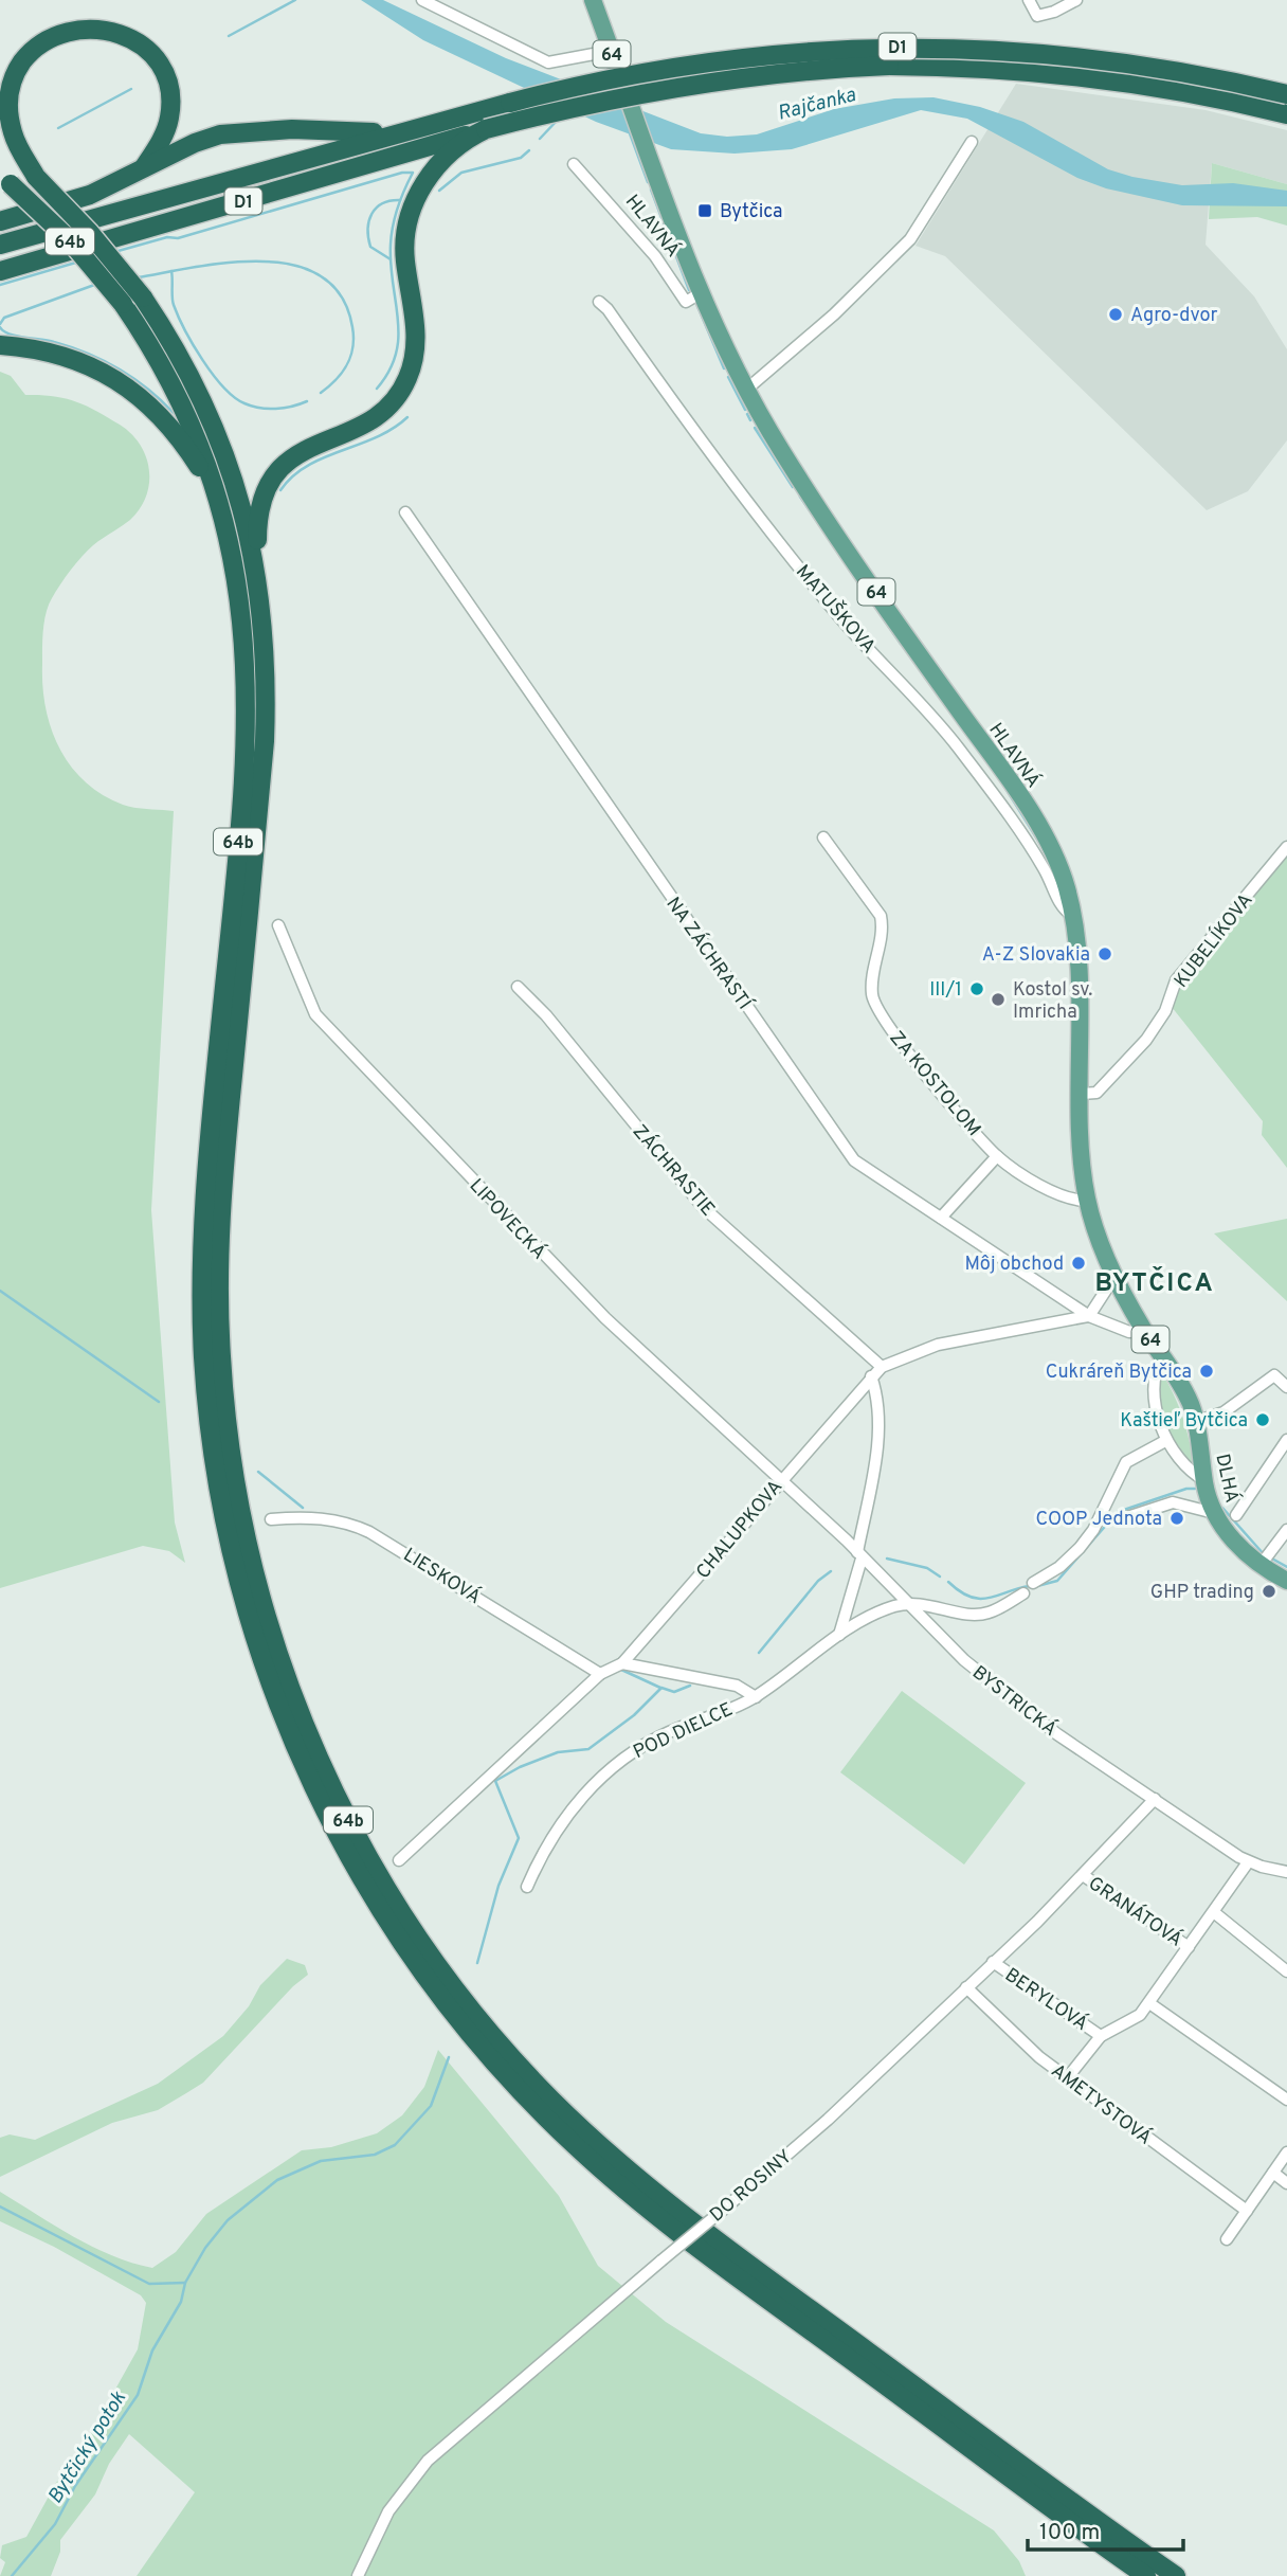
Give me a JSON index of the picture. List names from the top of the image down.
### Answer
{
  "streets": {
    "highway": ["D1", "64b"],
    "main road": ["64", "HLAVNÁ", "DLHÁ"],
    "street": [
      "MATUŠKOVA",
      "KUBELÍKOVA",
      "NA ZÁCHRASTÍ",
      "ZA KOSTOLOM",
      "ZÁCHRASTIE",
      "LIPOVECKÁ",
      "CHALUPKOVA",
      "LIESKOVÁ",
      "BYSTRICKÁ",
      "POD DIELCE",
      "GRANÁTOVÁ",
      "BERYLOVÁ",
      "AMETYSTOVÁ",
      "DO ROSINY"
    ]
  },
  "crossings": [
    ["64", "HLAVNÁ"],
    ["HLAVNÁ", "MATUŠKOVA"],
    ["HLAVNÁ", "KUBELÍKOVA"],
    ["HLAVNÁ", "ZA KOSTOLOM"],
    ["HLAVNÁ", "DLHÁ"],
    ["NA ZÁCHRASTÍ", "DLHÁ"],
    ["NA ZÁCHRASTÍ", "CHALUPKOVA"],
    ["ZA KOSTOLOM", "DLHÁ"],
    ["ZÁCHRASTIE", "CHALUPKOVA"],
    ["LIPOVECKÁ", "CHALUPKOVA"],
    ["LIPOVECKÁ", "BYSTRICKÁ"],
    ["CHALUPKOVA", "LIESKOVÁ"],
    ["CHALUPKOVA", "BYSTRICKÁ"],
    ["BYSTRICKÁ", "POD DIELCE"],
    ["BYSTRICKÁ", "DO ROSINY"],
    ["GRANÁTOVÁ", "DO ROSINY"],
    ["BERYLOVÁ", "DO ROSINY"],
    ["AMETYSTOVÁ", "DO ROSINY"]
  ],
  "districts": ["BYTČICA"],
  "water": ["Rajčanka", "Bytčický potok"],
  "places": {
    "transit": ["Bytčica"],
    "other": [
      "Agro-dvor",
      "A-Z Slovakia",
      "III/1",
      "Kostol sv. Imricha",
      "Môj obchod",
      "Cukráreň Bytčica",
      "Kaštieľ Bytčica",
      "COOP Jednota",
      "GHP trading"
    ]
  },
  "scale_bar": "100 m"
}
